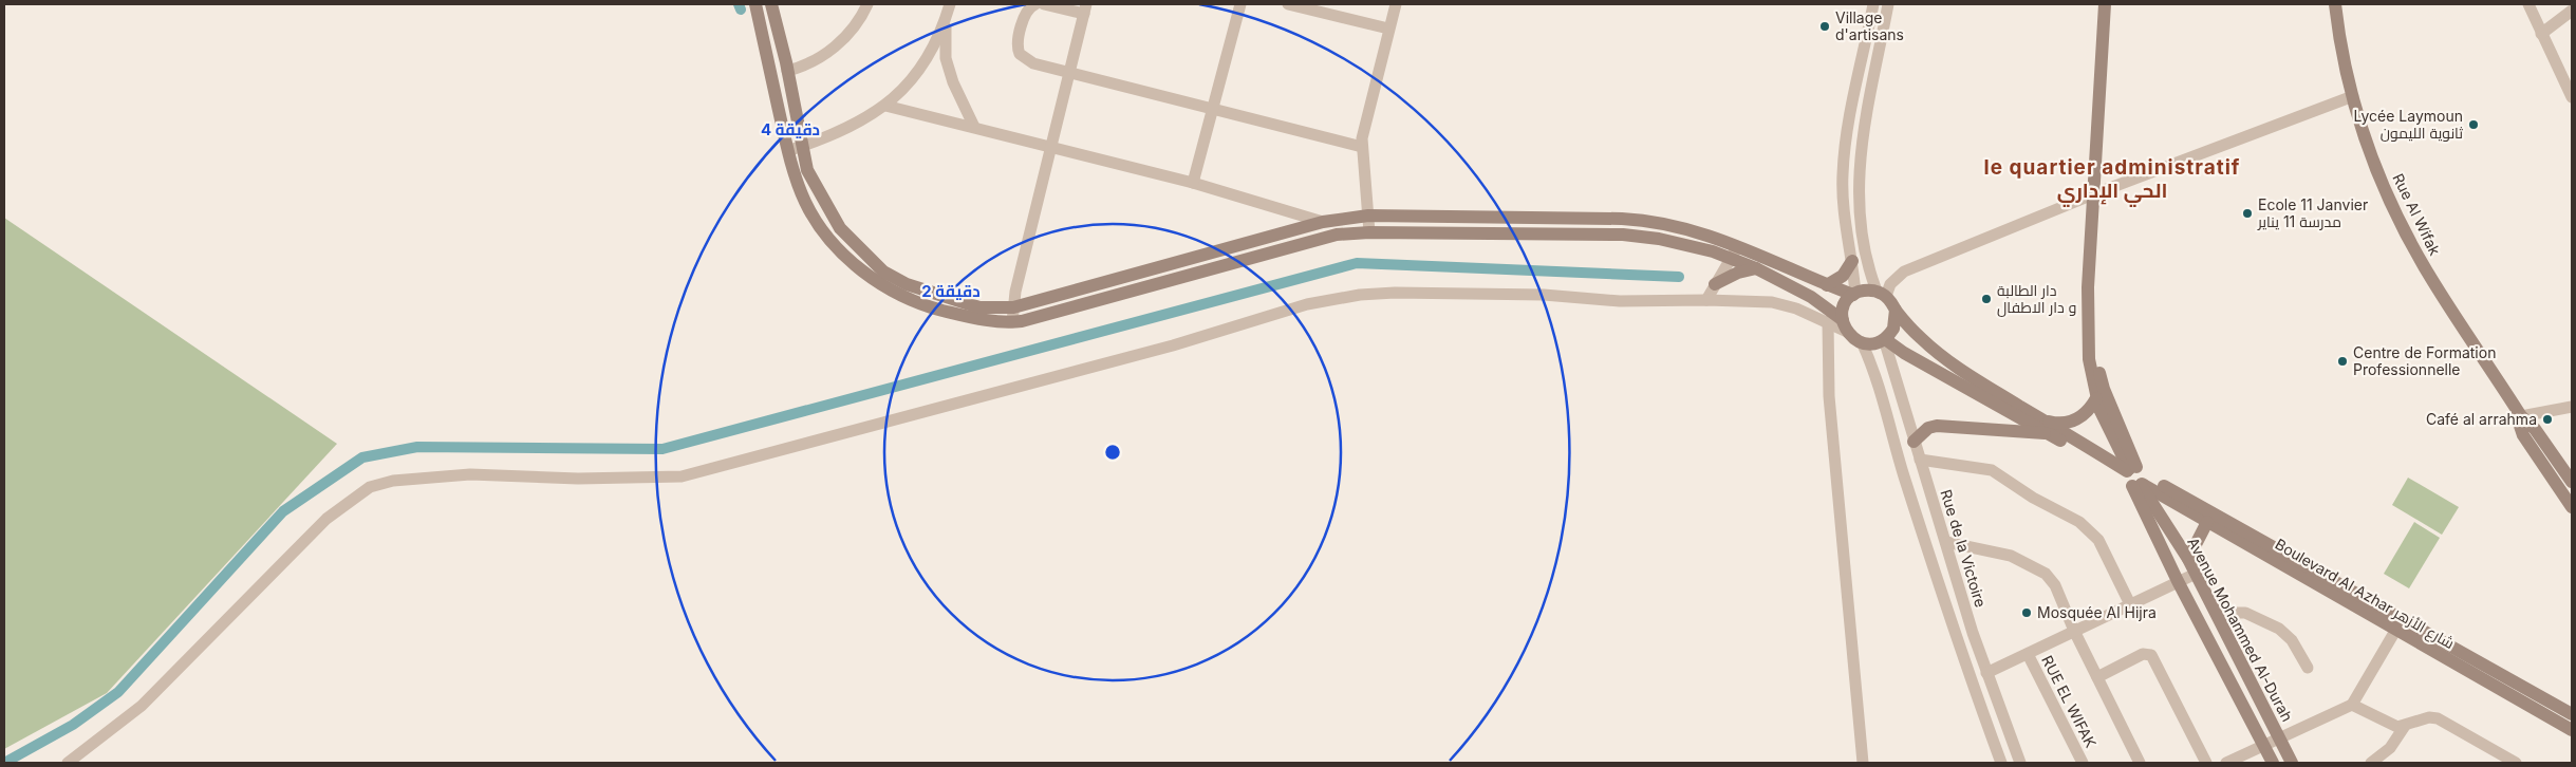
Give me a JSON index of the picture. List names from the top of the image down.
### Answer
{
  "streets": {
    "main road": ["Rue Al Wifak", "Boulevard Al Azhar شارع الأزهر", "Avenue Mohammed Al-Durah"],
    "street": ["Rue de la Victoire", "RUE EL WIFAK"]
  },
  "crossings": [
    ["Rue de la Victoire", "Boulevard Al Azhar شارع الأزهر"],
    ["Boulevard Al Azhar شارع الأزهر", "Avenue Mohammed Al-Durah"]
  ],
  "districts": ["le quartier administratif الحي الإداري"],
  "places": [
    "Village d'artisans",
    "Lycée Laymoun ثانوية الليمون",
    "Ecole 11 Janvier مدرسة 11 يناير",
    "دار الطالبة و دار الاطفال",
    "Centre de Formation Professionnelle",
    "Café al arrahma",
    "Mosquée Al Hijra"
  ],
  "rings": ["4 دقيقة", "2 دقيقة"]
}
